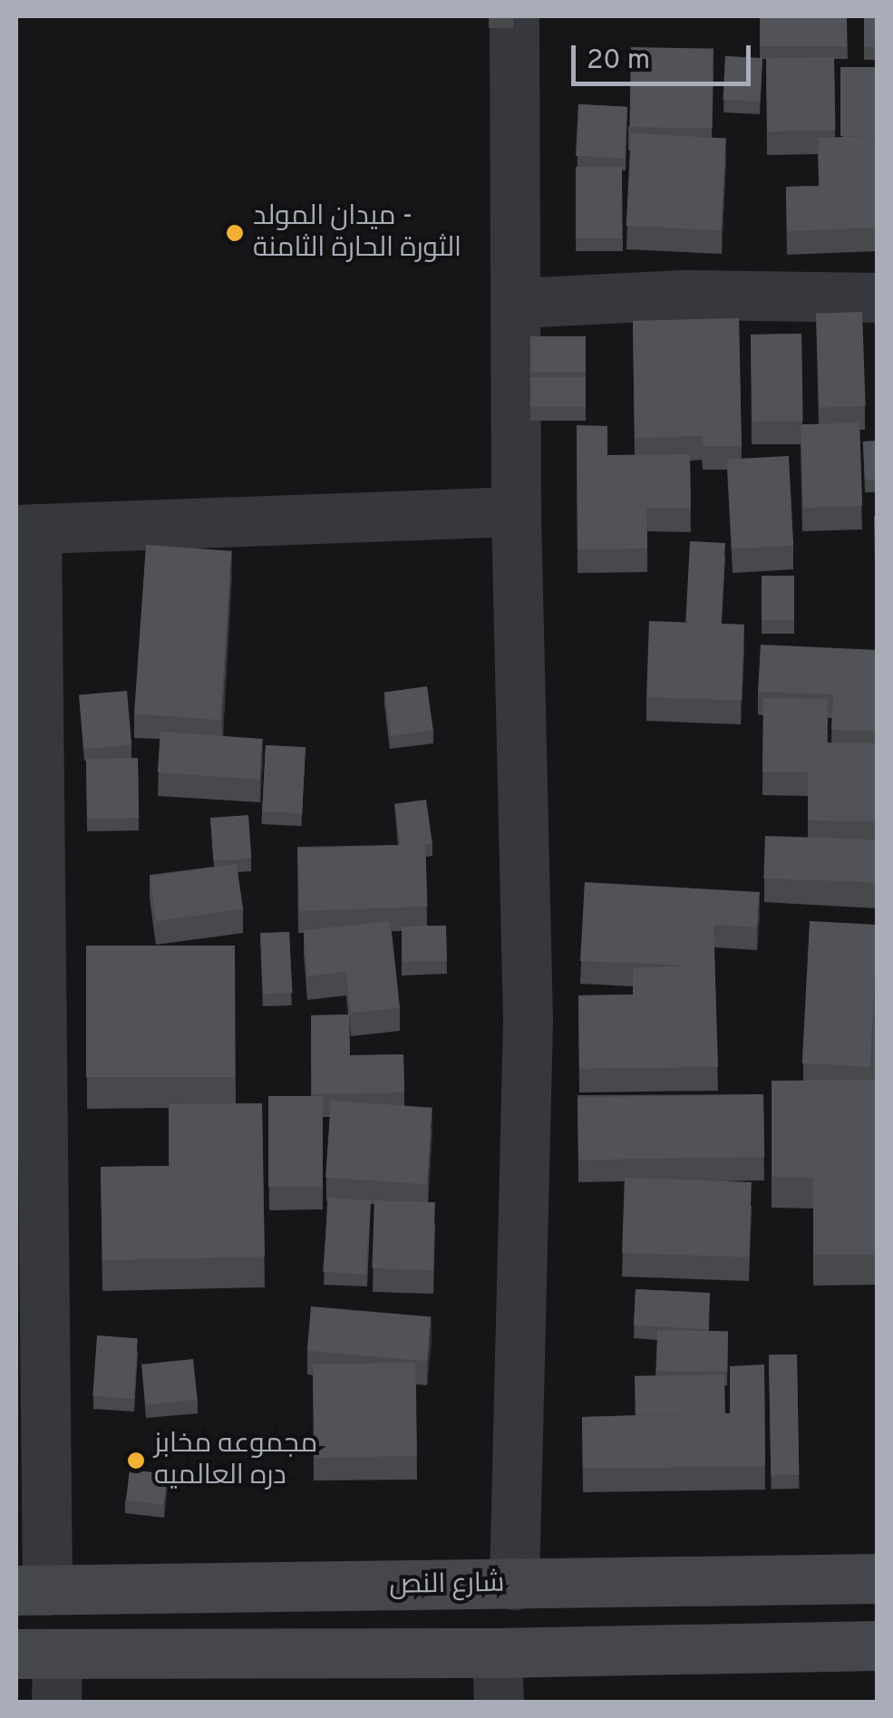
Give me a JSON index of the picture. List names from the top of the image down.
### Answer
{
  "streets": {
    "main road": ["شارع النص"]
  },
  "places": ["ميدان المولد - الثورة الحارة الثامنة", "مجموعه مخابز دره العالميه"],
  "scale_bar": "20 m"
}
